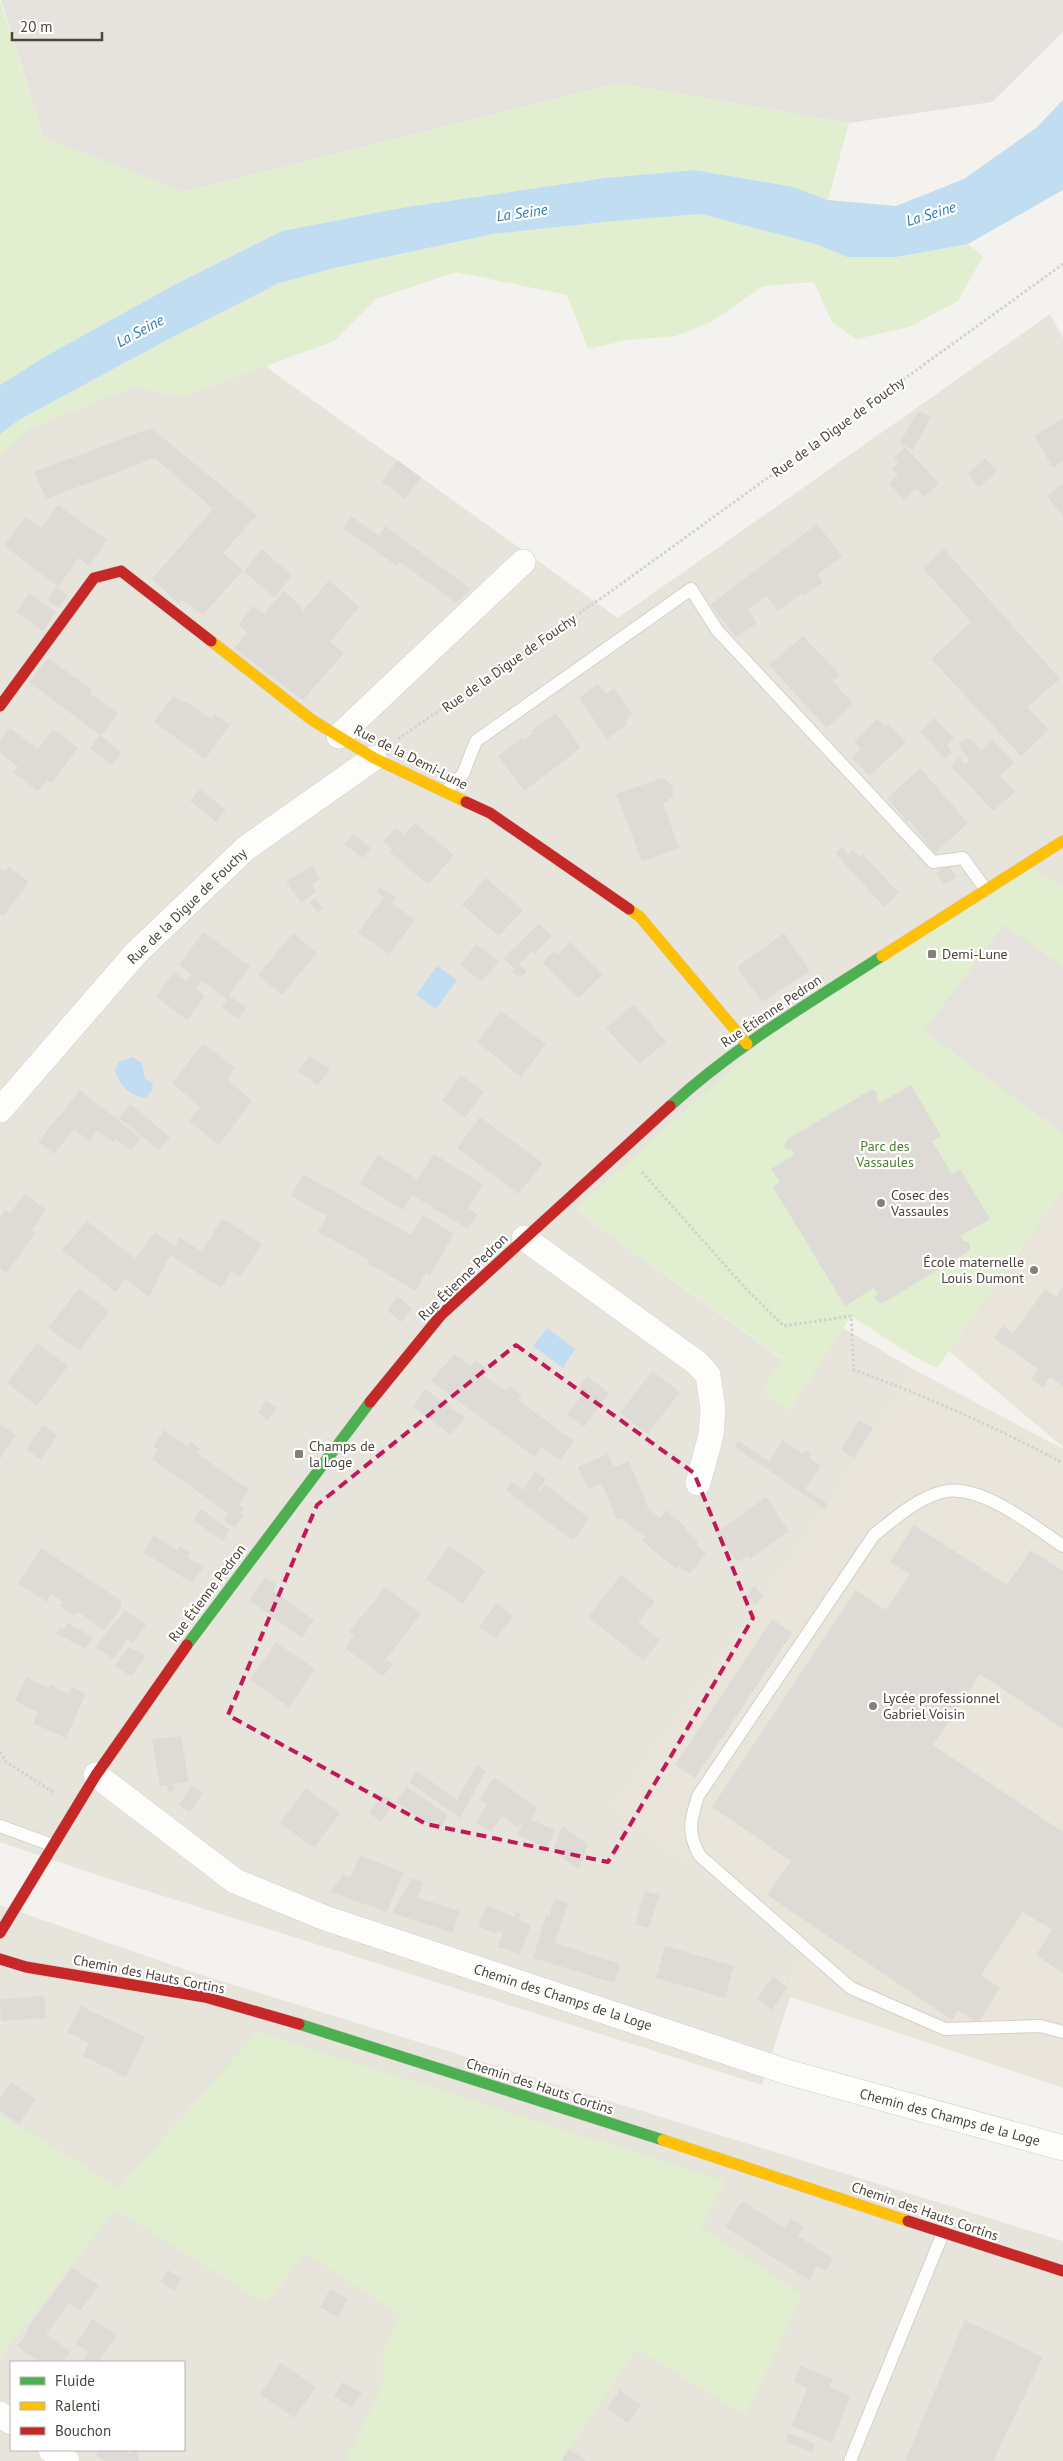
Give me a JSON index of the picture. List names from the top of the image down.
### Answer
{
  "streets": {
    "street": [
      "Rue de la Digue de Fouchy",
      "Rue de la Demi-Lune",
      "Rue Étienne Pedron",
      "Chemin des Hauts Cortins",
      "Chemin des Champs de la Loge"
    ]
  },
  "crossings": [
    ["Rue de la Digue de Fouchy", "Rue de la Demi-Lune"],
    ["Rue de la Demi-Lune", "Rue Étienne Pedron"],
    ["Rue Étienne Pedron", "Chemin des Champs de la Loge"]
  ],
  "water": ["La Seine"],
  "parks": ["Parc des Vassaules"],
  "places": {
    "transit": ["Demi-Lune", "Champs de la Loge"],
    "other": ["Cosec des Vassaules", "École maternelle Louis Dumont", "Lycée professionnel Gabriel Voisin"]
  },
  "legend": ["Fluide", "Ralenti", "Bouchon"],
  "scale_bar": "20 m"
}
